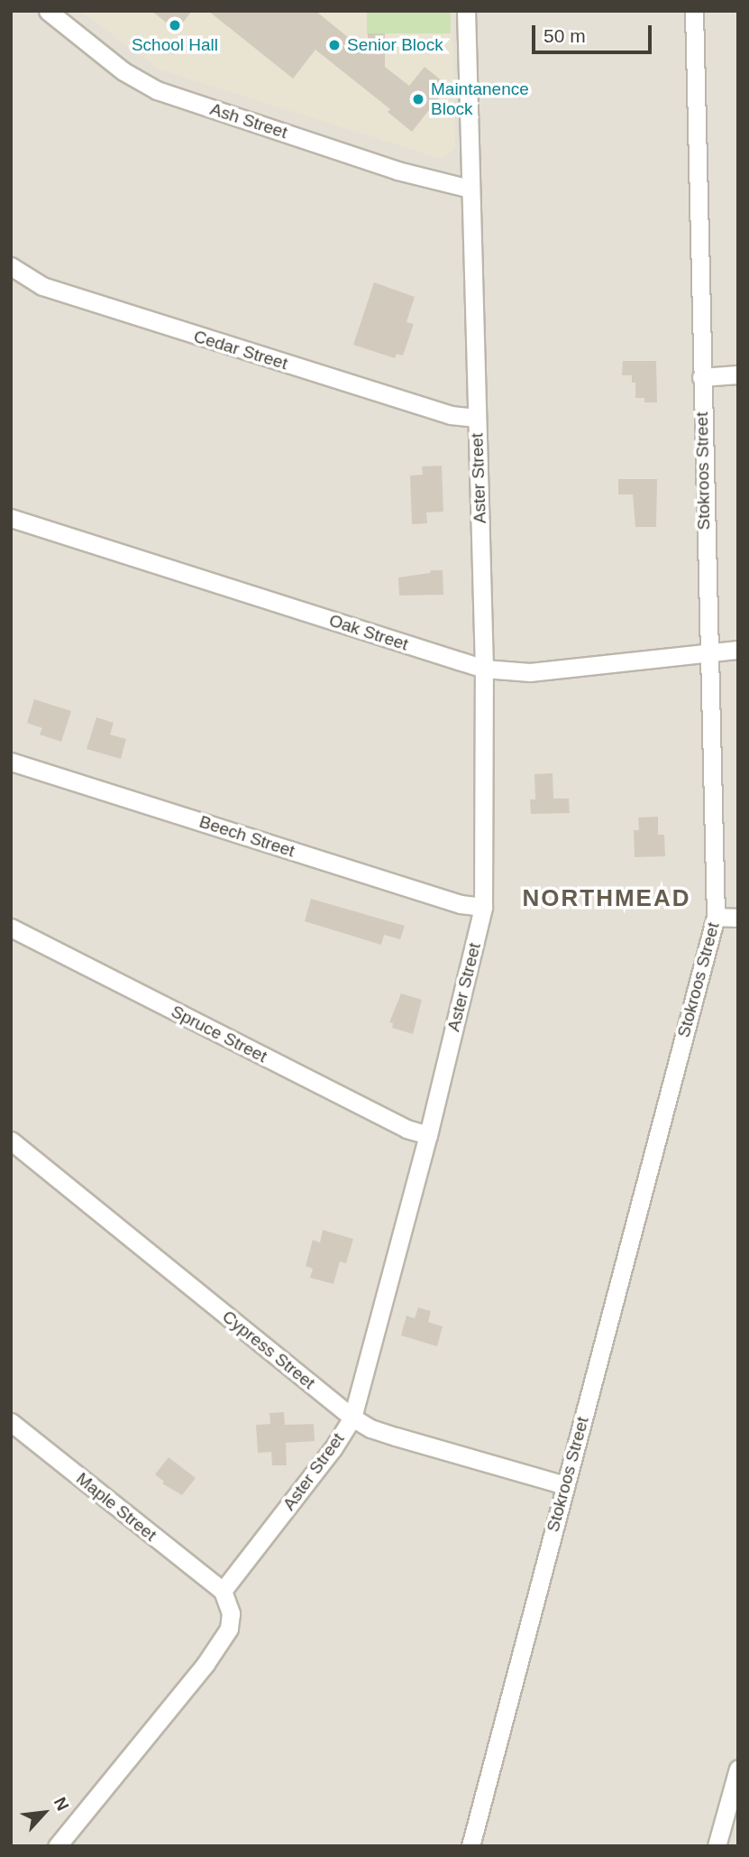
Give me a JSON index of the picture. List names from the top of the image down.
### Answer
{
  "streets": {
    "street": [
      "Ash Street",
      "Cedar Street",
      "Stokroos Street",
      "Aster Street",
      "Oak Street",
      "Beech Street",
      "Spruce Street",
      "Cypress Street",
      "Maple Street"
    ]
  },
  "crossings": [
    ["Ash Street", "Aster Street"],
    ["Cedar Street", "Aster Street"],
    ["Stokroos Street", "Oak Street"],
    ["Stokroos Street", "Cypress Street"],
    ["Aster Street", "Oak Street"],
    ["Aster Street", "Beech Street"],
    ["Aster Street", "Spruce Street"],
    ["Aster Street", "Cypress Street"],
    ["Aster Street", "Maple Street"]
  ],
  "districts": ["NORTHMEAD"],
  "places": ["School Hall", "Senior Block", "Maintanence Block"],
  "scale_bar": "50 m",
  "north": "top right"
}
